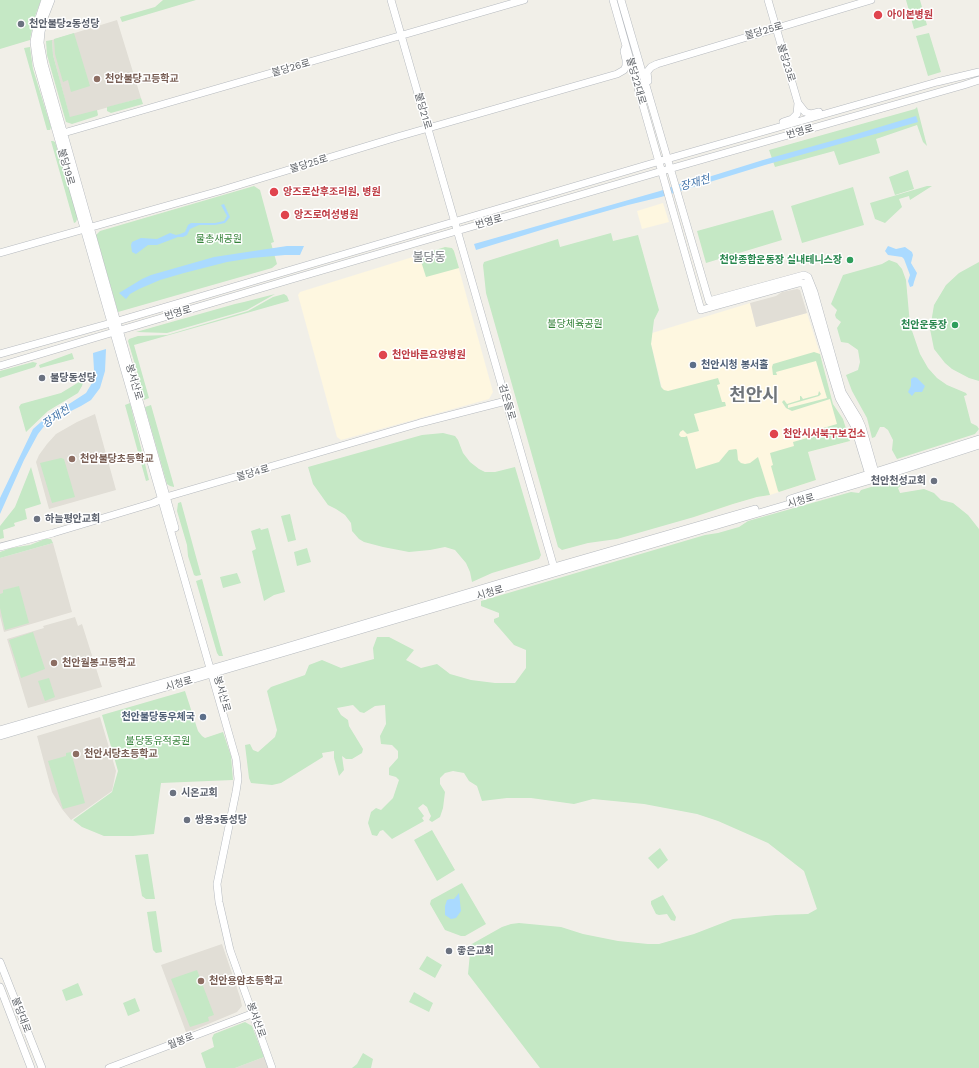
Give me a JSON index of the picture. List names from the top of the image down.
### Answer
{
  "streets": {
    "street": [
      "불당25로",
      "불당23로",
      "불당26로",
      "불당22대로",
      "불당21로",
      "번영로",
      "불당19로",
      "봉서산로",
      "검은들로",
      "불당4로",
      "시청로",
      "불당대로",
      "월봉로"
    ]
  },
  "crossings": [
    ["불당25로", "불당23로"],
    ["불당25로", "불당21로"],
    ["불당25로", "불당19로"],
    ["불당26로", "불당21로"],
    ["불당26로", "불당19로"],
    ["불당22대로", "번영로"],
    ["불당21로", "번영로"],
    ["불당21로", "검은들로"],
    ["번영로", "불당19로"],
    ["번영로", "봉서산로"],
    ["번영로", "검은들로"],
    ["불당19로", "봉서산로"],
    ["봉서산로", "불당4로"],
    ["봉서산로", "시청로"],
    ["봉서산로", "월봉로"],
    ["검은들로", "불당4로"],
    ["검은들로", "시청로"]
  ],
  "districts": ["불당동", "천안시"],
  "water": ["장재천"],
  "parks": ["물총새공원", "불당체육공원", "불당동유적공원"],
  "places": [
    "아이본병원",
    "천안불당2동성당",
    "천안불당고등학교",
    "앙즈로산후조리원, 병원",
    "앙즈로여성병원",
    "천안종합운동장 실내테니스장",
    "천안운동장",
    "천안바른요양병원",
    "천안시청 봉서홀",
    "불당동성당",
    "천안시서북구보건소",
    "천안불당초등학교",
    "천안천성교회",
    "하늘평안교회",
    "천안월봉고등학교",
    "천안불당동우체국",
    "천안서당초등학교",
    "시온교회",
    "쌍용3동성당",
    "좋은교회",
    "천안용암초등학교"
  ]
}
